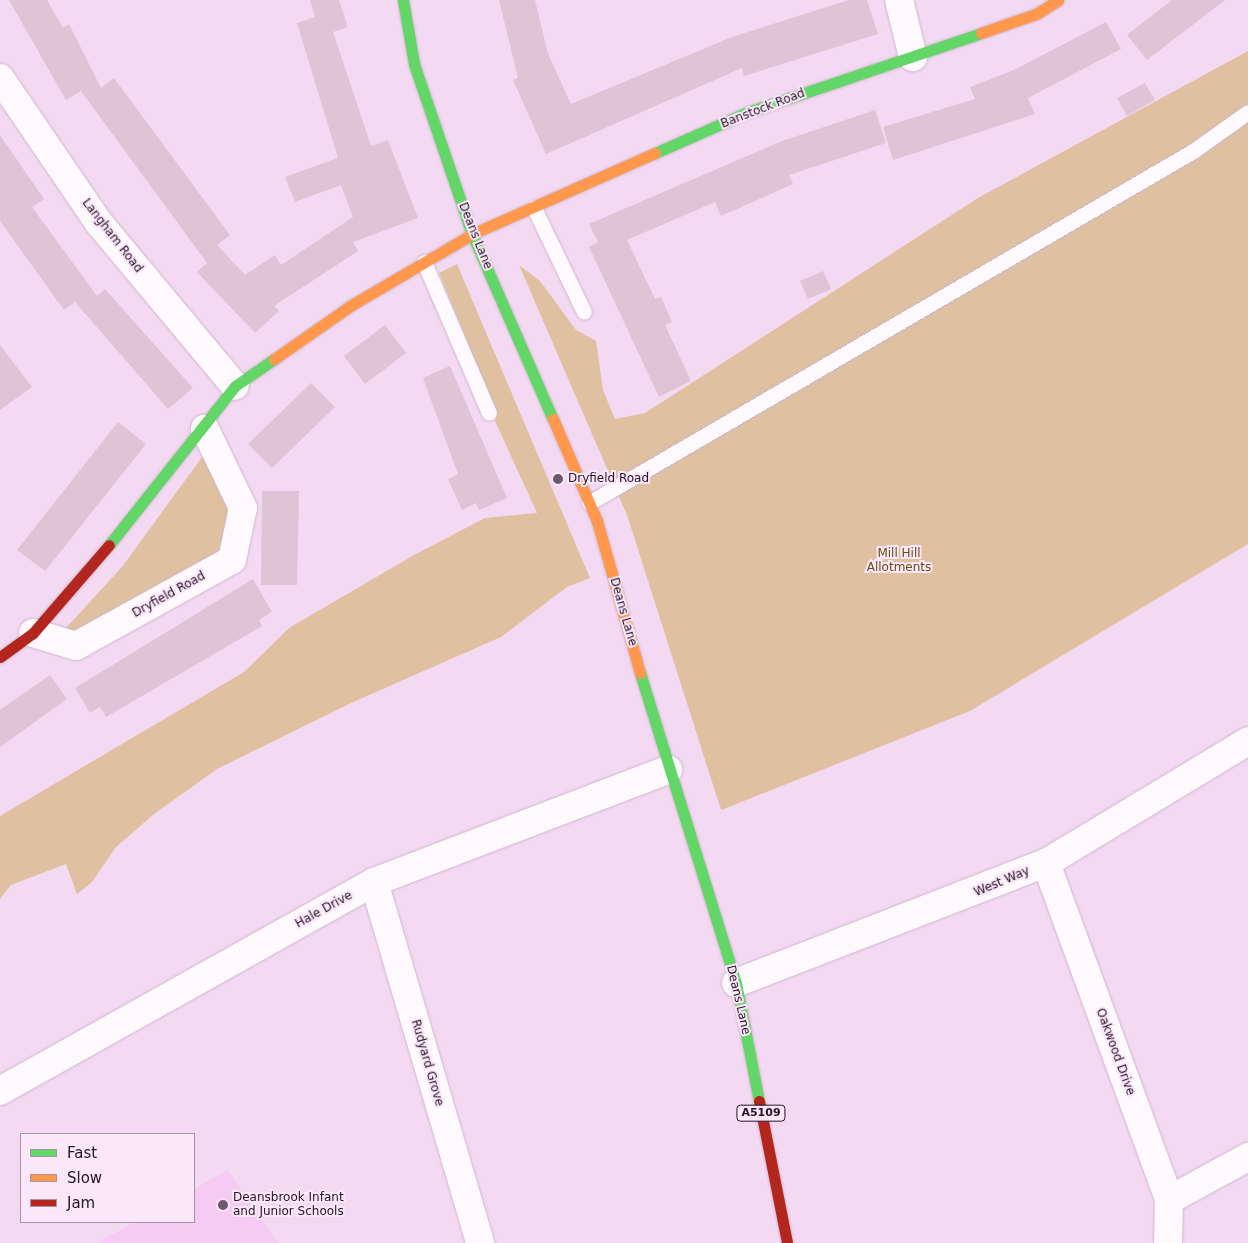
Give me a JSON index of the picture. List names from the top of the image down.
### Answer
{
  "streets": {
    "main road": ["Banstock Road", "Deans Lane", "A5109"],
    "street": [
      "Langham Road",
      "Dryfield Road",
      "West Way",
      "Hale Drive",
      "Oakwood Drive",
      "Rudyard Grove"
    ]
  },
  "crossings": [
    ["Banstock Road", "Deans Lane"],
    ["Deans Lane", "West Way"],
    ["Deans Lane", "Hale Drive"],
    ["West Way", "Oakwood Drive"],
    ["Hale Drive", "Rudyard Grove"]
  ],
  "parks": ["Mill Hill Allotments"],
  "places": ["Dryfield Road", "Deansbrook Infant and Junior Schools"],
  "legend": ["Fast", "Slow", "Jam"]
}
